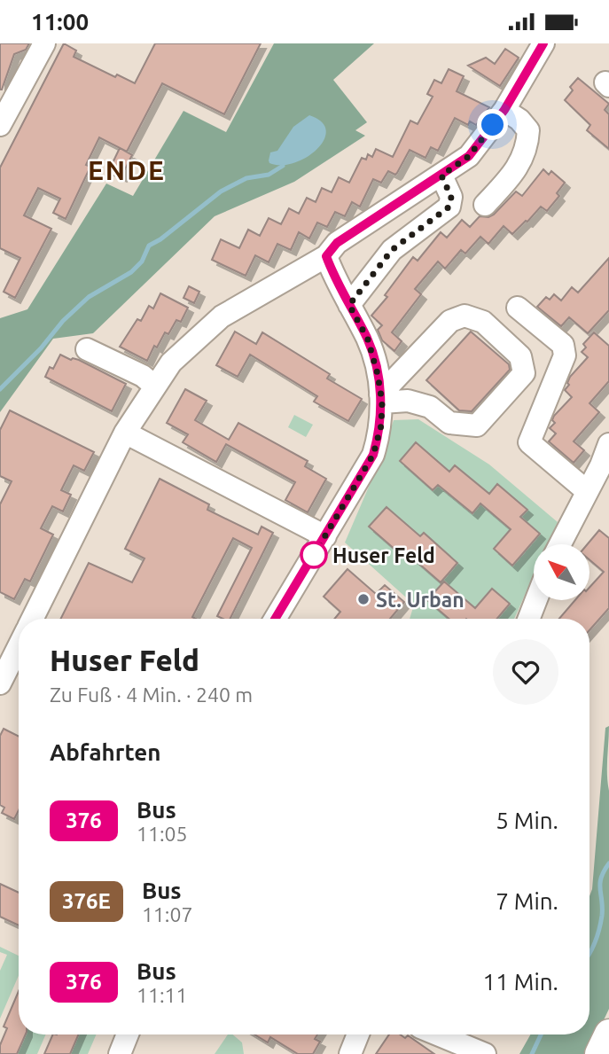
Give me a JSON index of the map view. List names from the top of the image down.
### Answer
{
  "districts": ["ENDE"],
  "places": ["Huser Feld", "St. Urban"],
  "lines": ["bus line 376"],
  "north": "top left",
  "page": {
    "status": "11:00",
    "heading": [
      ["Huser Feld", "Zu Fuß · 4 Min. · 240 m"],
      "Abfahrten"
    ],
    "list": [
      {
        "mark": "376",
        "name": "Bus",
        "note": "11:05",
        "value": "5 Min."
      },
      {
        "mark": "376E",
        "name": "Bus",
        "note": "11:07",
        "value": "7 Min."
      },
      {
        "mark": "376",
        "name": "Bus",
        "note": "11:11",
        "value": "11 Min."
      }
    ]
  }
}
